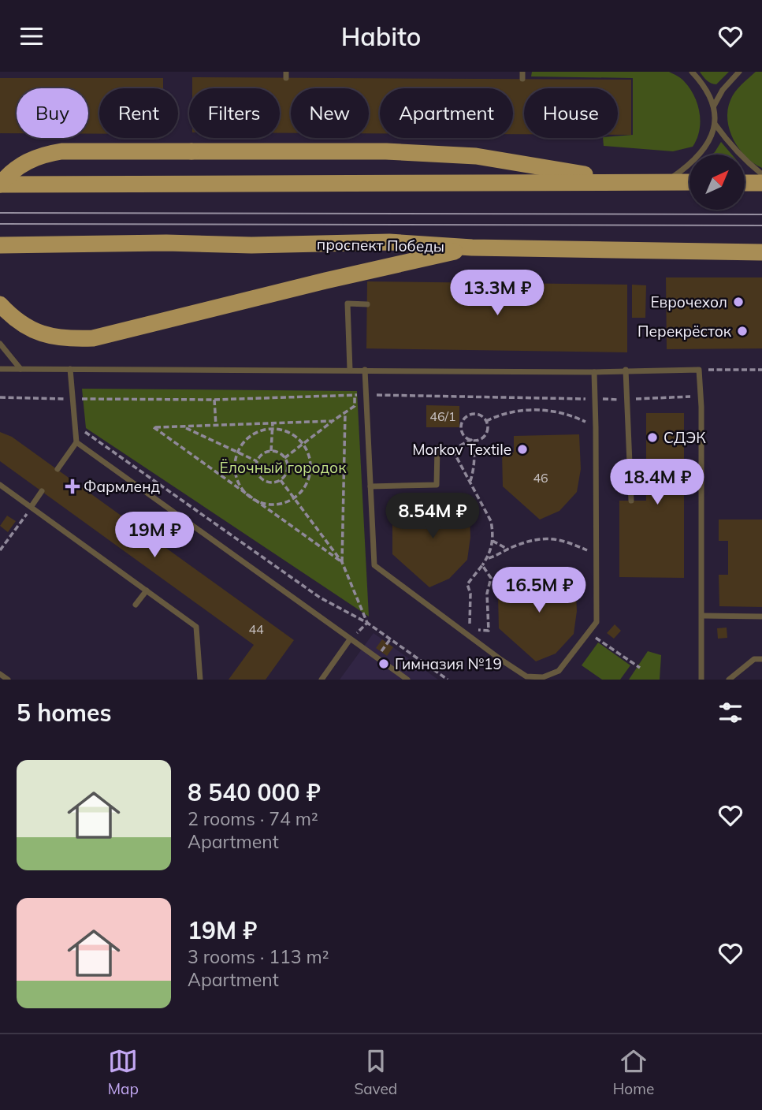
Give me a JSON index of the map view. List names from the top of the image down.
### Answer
{
  "streets": {
    "main road": ["проспект Победы"]
  },
  "parks": ["Ёлочный городок"],
  "places": {
    "other": [
      "Еврочехол",
      "Перекрёсток",
      "СДЭК",
      "Morkov Textile",
      "Гимназия №19"
    ],
    "health": ["Фармленд"]
  },
  "house_numbers": ["46/1", "46", "44"],
  "north": "top right",
  "page": {
    "header": "Habito",
    "chip": [
      "Buy",
      "Rent",
      "Filters",
      "New",
      "Apartment",
      "House"
    ],
    "price": [
      "13.3M ₽",
      "18.4M ₽",
      "8.54M ₽",
      "19M ₽",
      "16.5M ₽"
    ],
    "heading": "5 homes",
    "list": [
      {
        "name": "8 540 000 ₽",
        "note": "2 rooms · 74 m² · Apartment"
      },
      {
        "name": "19M ₽",
        "note": "3 rooms · 113 m² · Apartment"
      }
    ],
    "tabs": ["Map", "Saved", "Home"]
  }
}
